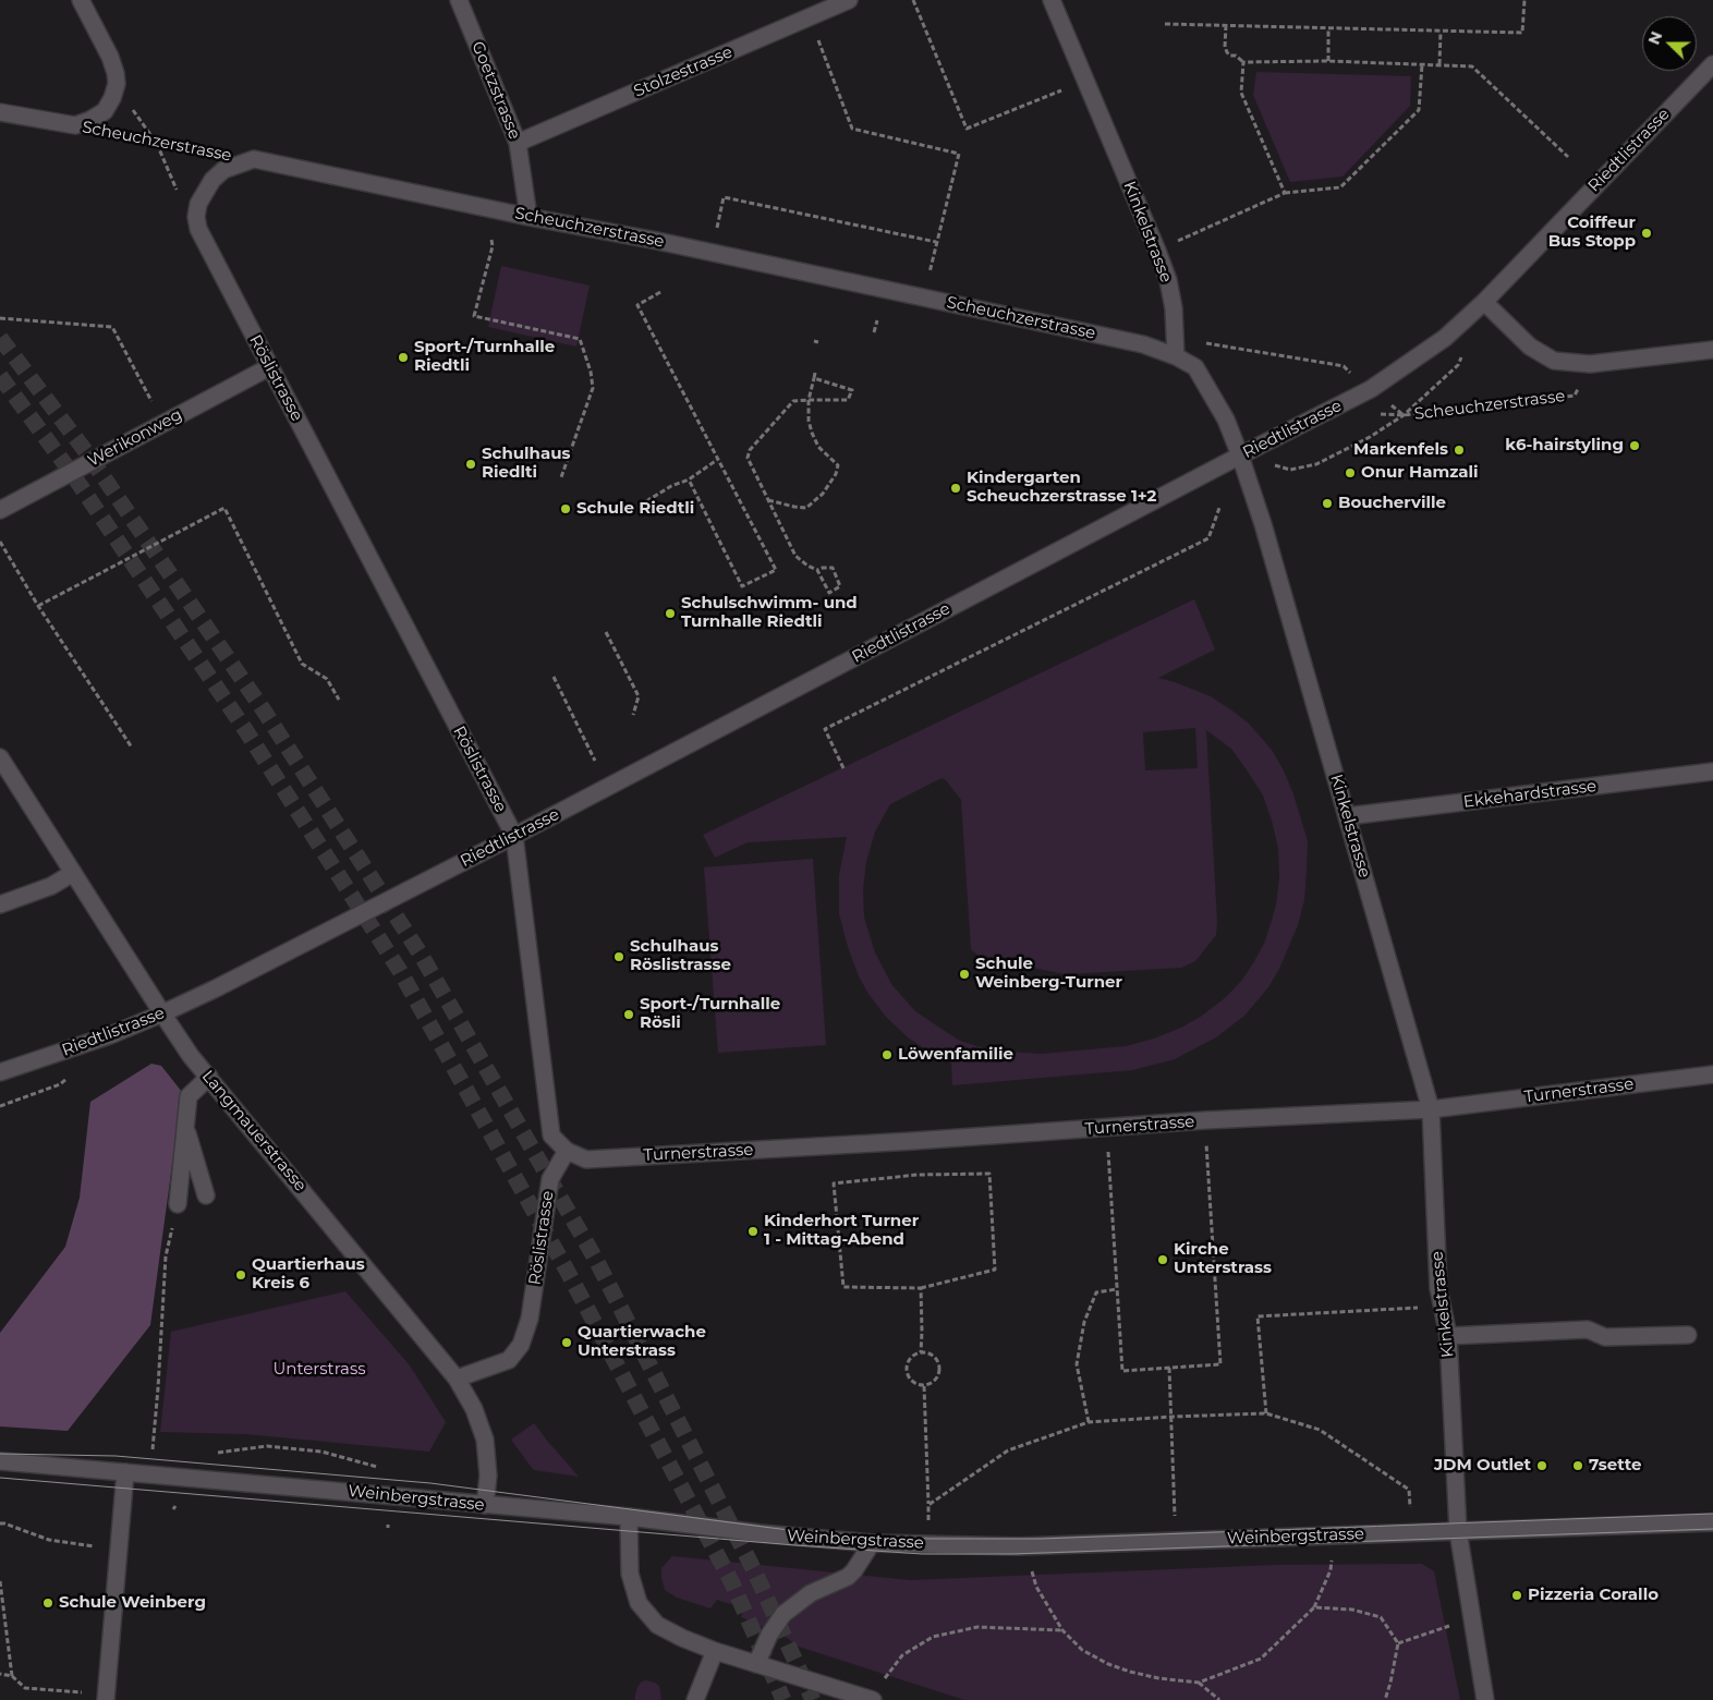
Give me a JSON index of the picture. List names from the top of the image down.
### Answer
{
  "streets": {
    "street": [
      "Stolzestrasse",
      "Goetzstrasse",
      "Scheuchzerstrasse",
      "Riedtlistrasse",
      "Kinkelstrasse",
      "Röslistrasse",
      "Werikonweg",
      "Ekkehardstrasse",
      "Turnerstrasse",
      "Langmauerstrasse",
      "Weinbergstrasse"
    ]
  },
  "crossings": [
    ["Stolzestrasse", "Goetzstrasse"],
    ["Goetzstrasse", "Scheuchzerstrasse"],
    ["Scheuchzerstrasse", "Kinkelstrasse"],
    ["Riedtlistrasse", "Kinkelstrasse"],
    ["Riedtlistrasse", "Röslistrasse"],
    ["Riedtlistrasse", "Langmauerstrasse"],
    ["Kinkelstrasse", "Ekkehardstrasse"],
    ["Kinkelstrasse", "Turnerstrasse"],
    ["Kinkelstrasse", "Weinbergstrasse"],
    ["Röslistrasse", "Werikonweg"],
    ["Röslistrasse", "Turnerstrasse"],
    ["Röslistrasse", "Langmauerstrasse"],
    ["Langmauerstrasse", "Weinbergstrasse"]
  ],
  "parks": ["Unterstrass"],
  "places": [
    "Coiffeur Bus Stopp",
    "Sport-/Turnhalle Riedtli",
    "k6-hairstyling",
    "Markenfels",
    "Schulhaus Riedlti",
    "Onur Hamzali",
    "Kindergarten Scheuchzerstrasse 1+2",
    "Boucherville",
    "Schule Riedtli",
    "Schulschwimm- und Turnhalle Riedtli",
    "Schulhaus Röslistrasse",
    "Schule Weinberg-Turner",
    "Sport-/Turnhalle Rösli",
    "Löwenfamilie",
    "Kinderhort Turner 1 - Mittag-Abend",
    "Kirche Unterstrass",
    "Quartierhaus Kreis 6",
    "Quartierwache Unterstrass",
    "JDM Outlet",
    "7sette",
    "Pizzeria Corallo",
    "Schule Weinberg"
  ],
  "north": "left"
}
